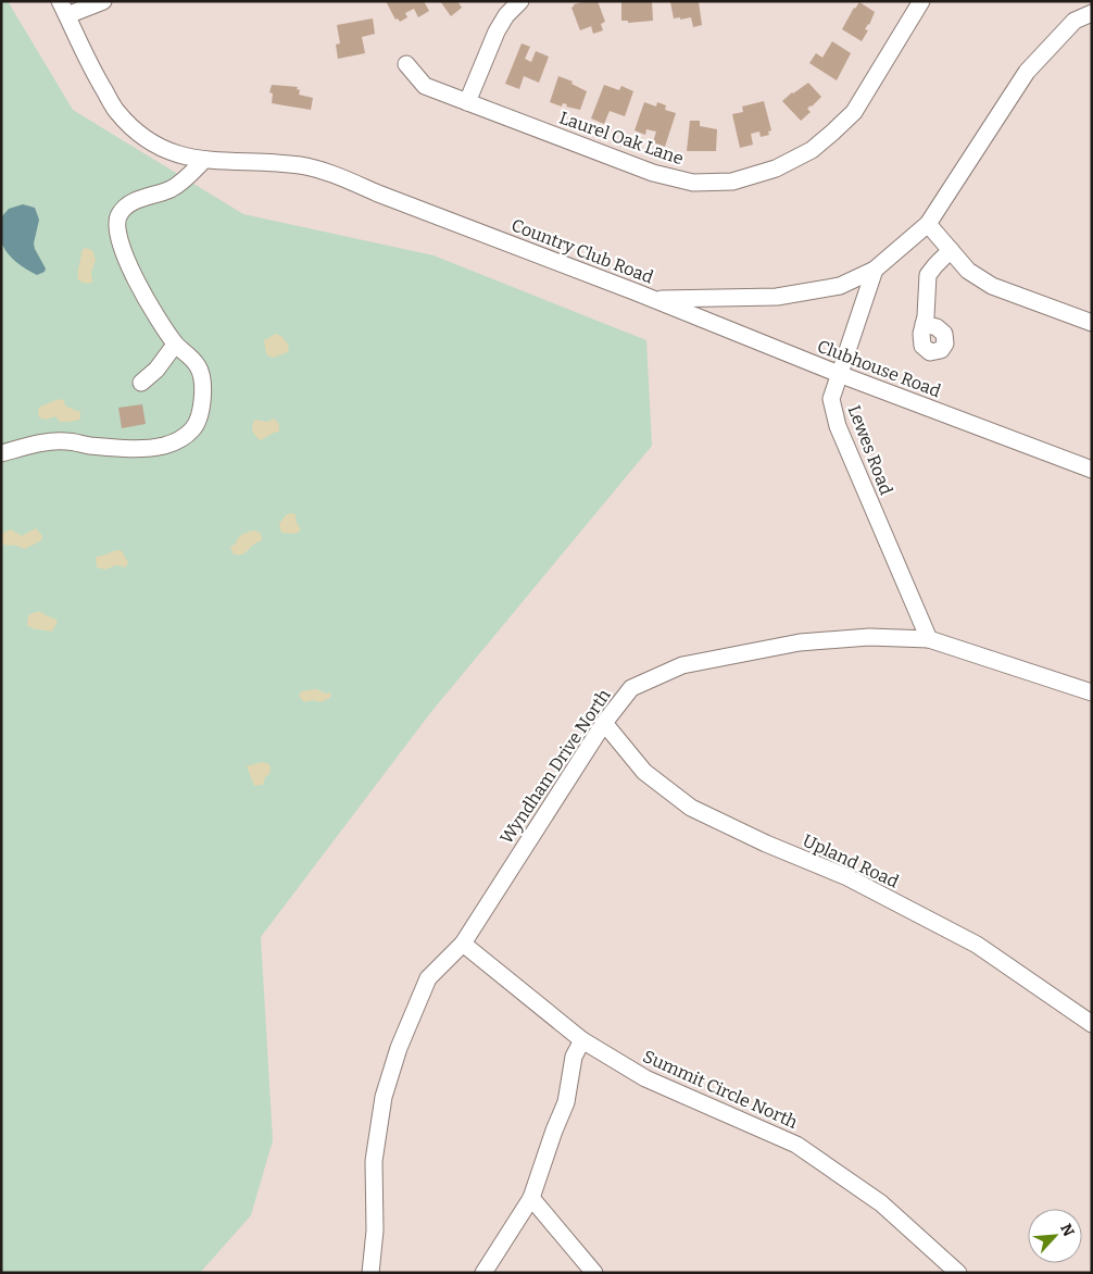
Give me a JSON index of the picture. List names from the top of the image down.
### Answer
{
  "streets": {
    "street": [
      "Laurel Oak Lane",
      "Country Club Road",
      "Clubhouse Road",
      "Lewes Road",
      "Wyndham Drive North",
      "Upland Road",
      "Summit Circle North"
    ]
  },
  "crossings": [
    ["Country Club Road", "Clubhouse Road"],
    ["Country Club Road", "Lewes Road"],
    ["Clubhouse Road", "Lewes Road"],
    ["Lewes Road", "Wyndham Drive North"],
    ["Wyndham Drive North", "Upland Road"],
    ["Wyndham Drive North", "Summit Circle North"]
  ],
  "north": "top right"
}
